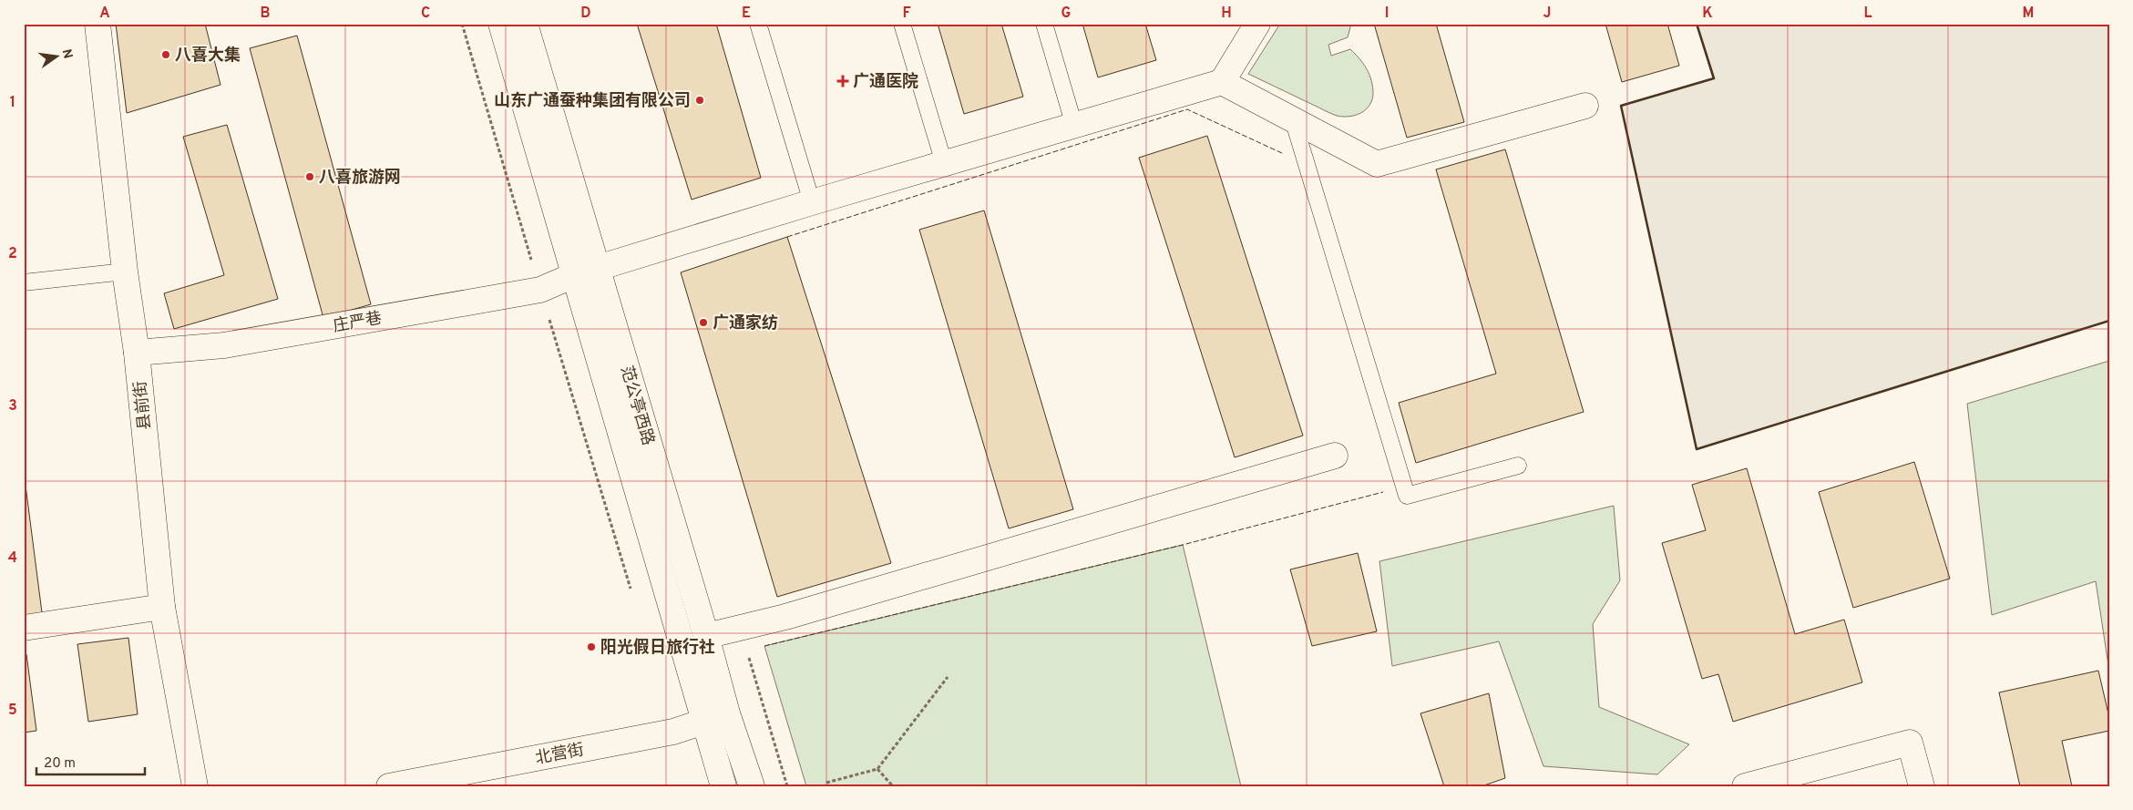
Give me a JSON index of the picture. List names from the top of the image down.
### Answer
{
  "streets": {
    "street": [
      "庄严巷",
      "县前街",
      "范公亭西路",
      "北营街"
    ]
  },
  "crossings": [
    ["庄严巷", "县前街"],
    ["庄严巷", "范公亭西路"],
    ["范公亭西路", "北营街"]
  ],
  "places": {
    "other": [
      "八喜大集",
      "山东广通蚕种集团有限公司",
      "八喜旅游网",
      "广通家纺",
      "阳光假日旅行社"
    ],
    "health": ["广通医院"]
  },
  "scale_bar": "20 m",
  "north": "right",
  "grid": {
    "columns": [
      "A",
      "B",
      "C",
      "D",
      "E",
      "F",
      "G",
      "H",
      "I",
      "J",
      "K",
      "L",
      "M"
    ],
    "rows": [
      "1",
      "2",
      "3",
      "4",
      "5"
    ]
  }
}
